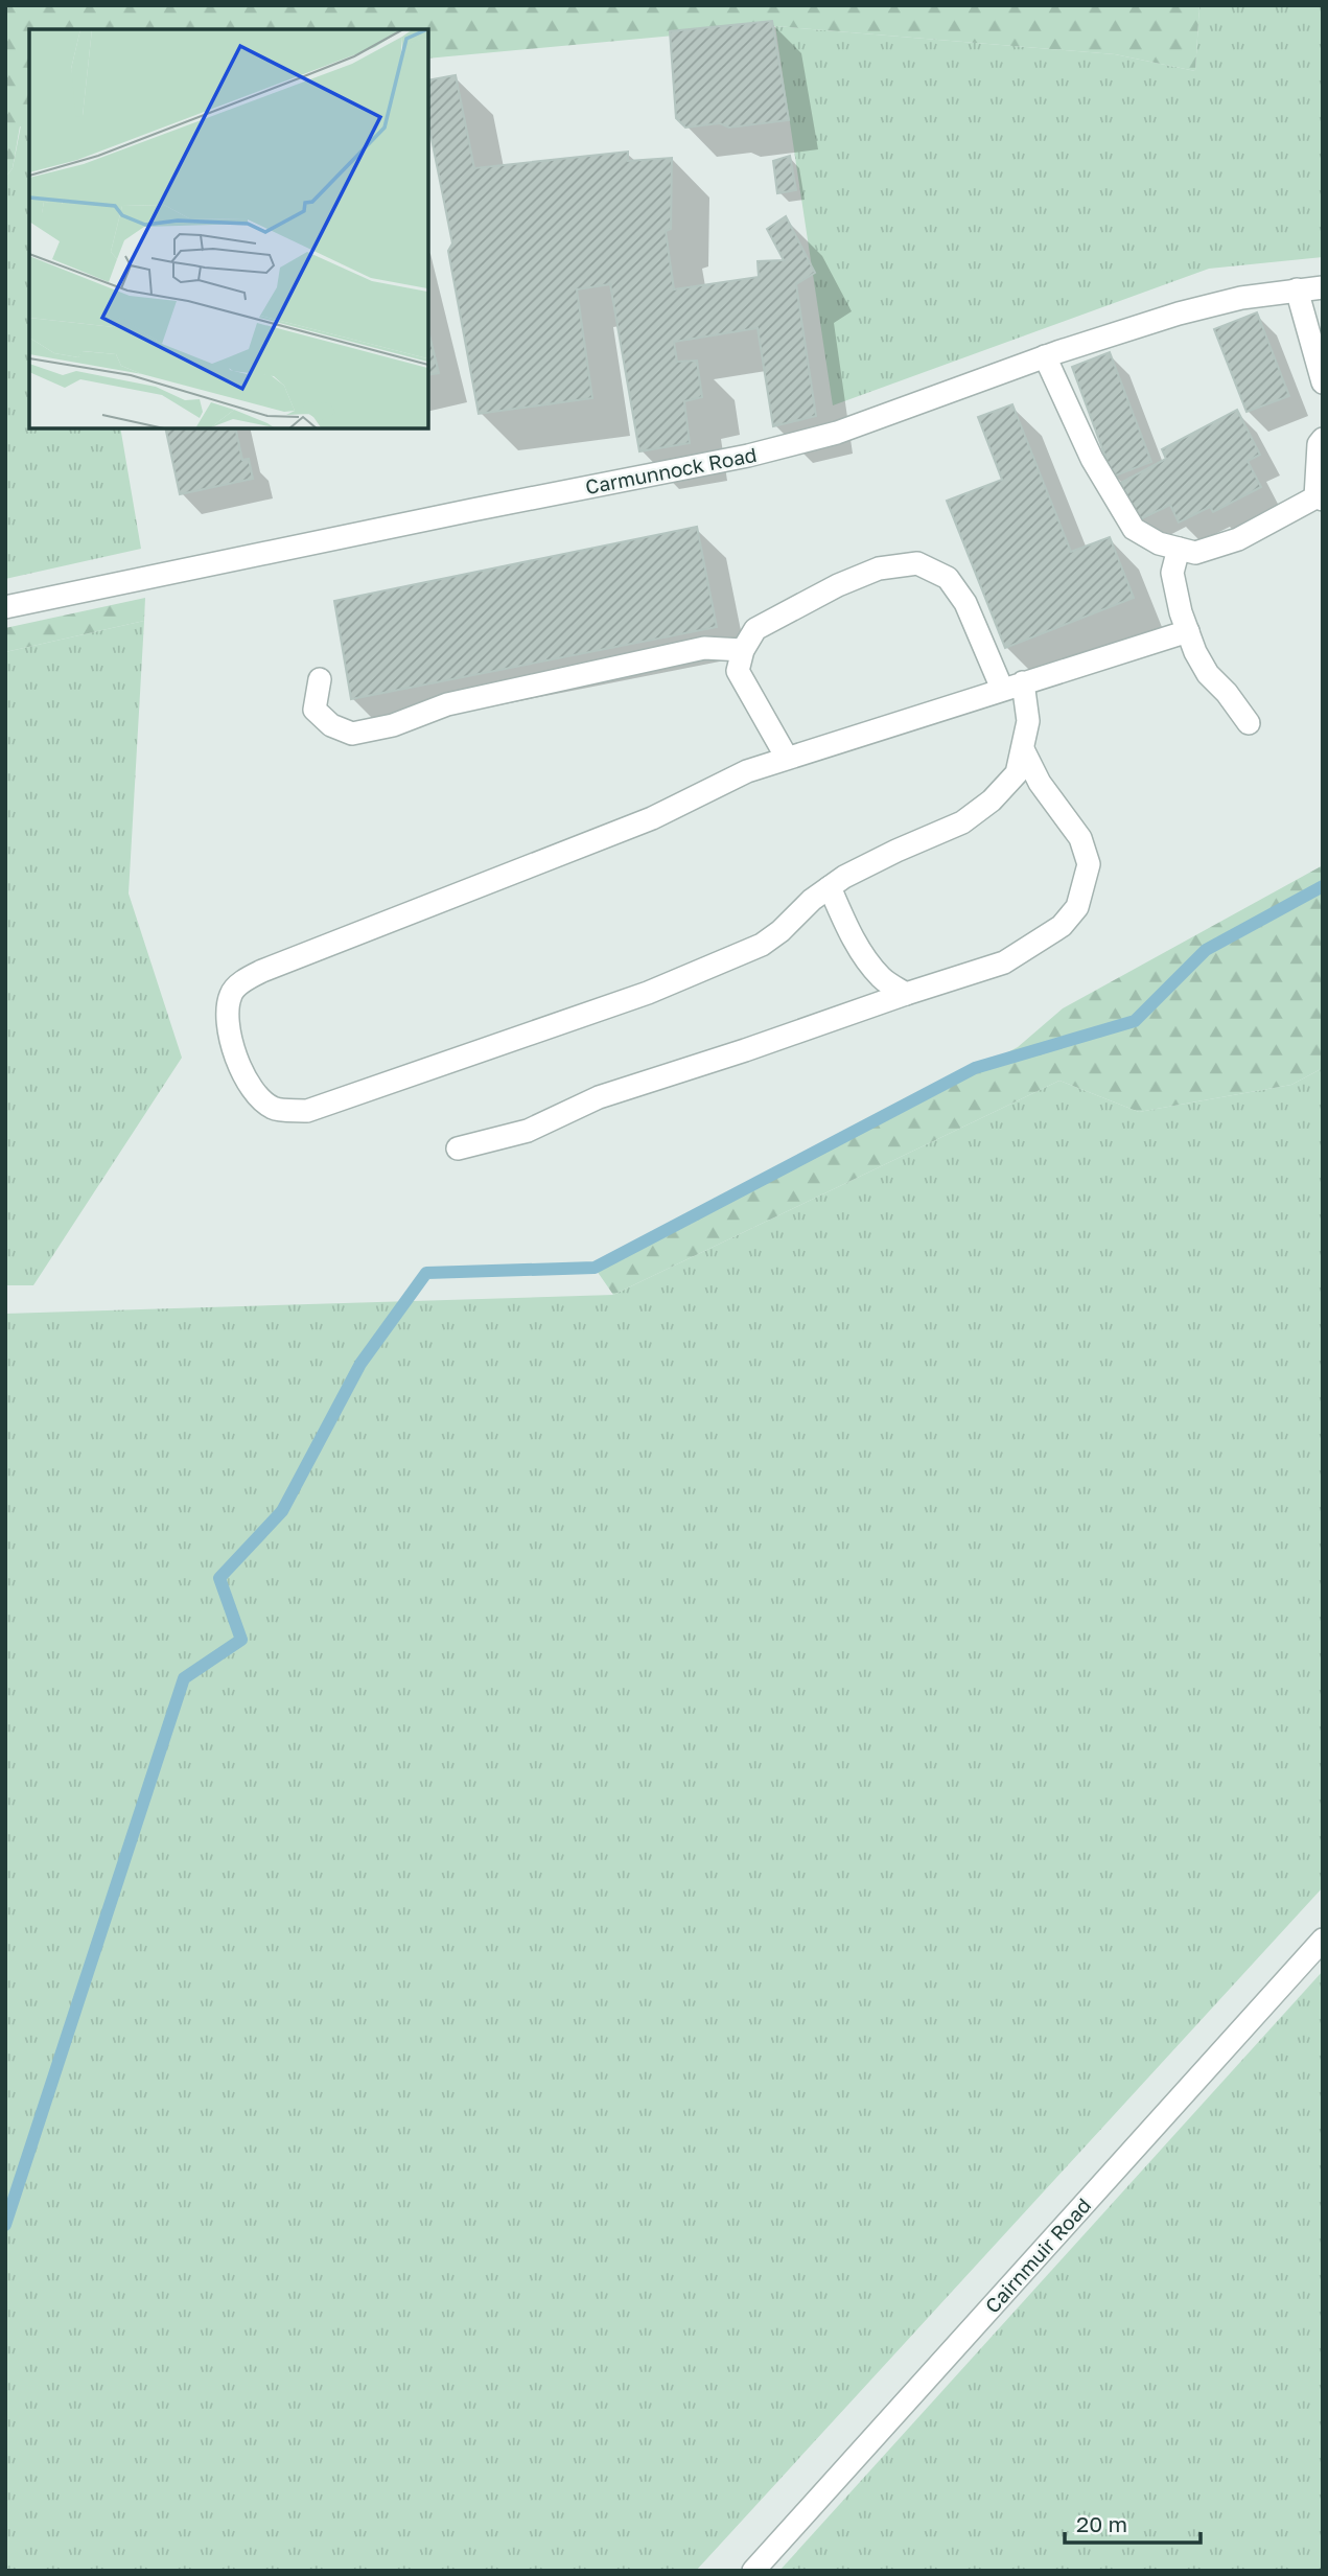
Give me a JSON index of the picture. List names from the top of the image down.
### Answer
{
  "streets": {
    "street": ["Carmunnock Road", "Cairnmuir Road"]
  },
  "scale_bar": "20 m"
}
